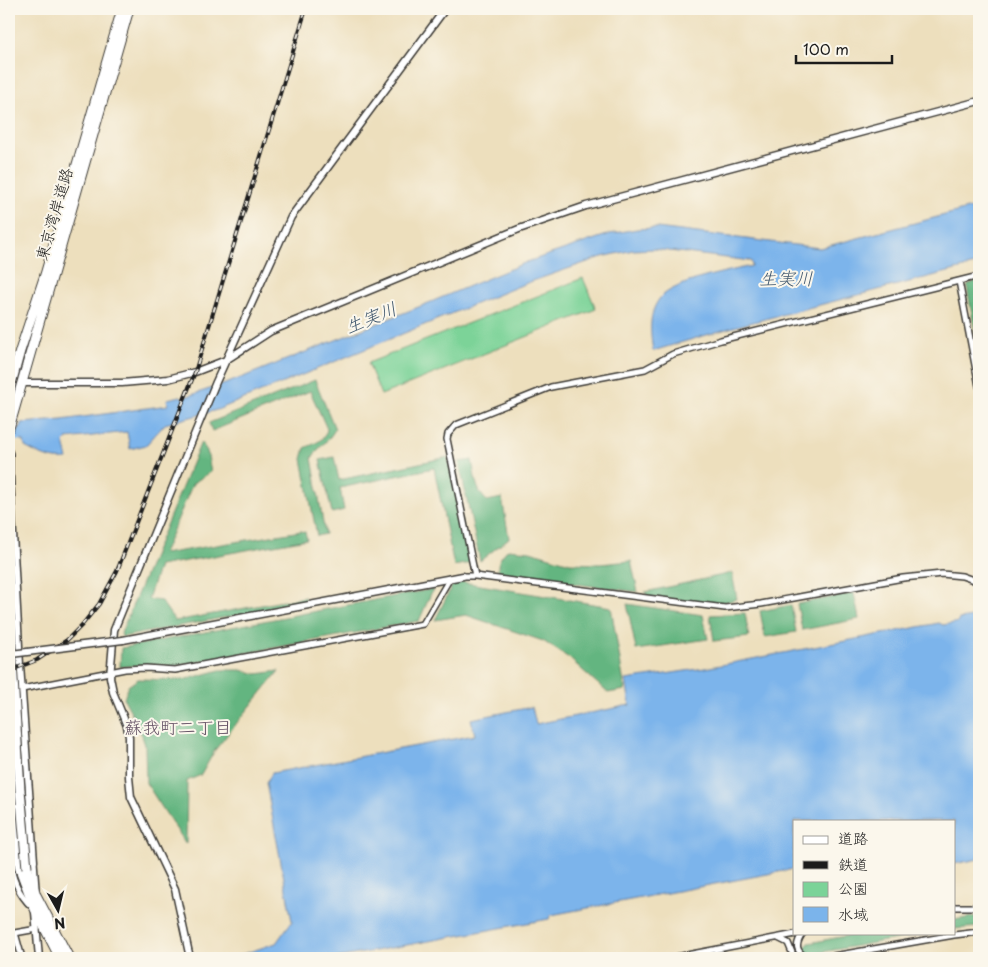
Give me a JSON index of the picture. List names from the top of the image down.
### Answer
{
  "streets": {
    "highway": ["東京湾岸道路"]
  },
  "districts": ["蘇我町二丁目"],
  "water": ["生実川"],
  "legend": [
    "道路",
    "鉄道",
    "公園",
    "水域"
  ],
  "scale_bar": "100 m",
  "north": "bottom"
}
